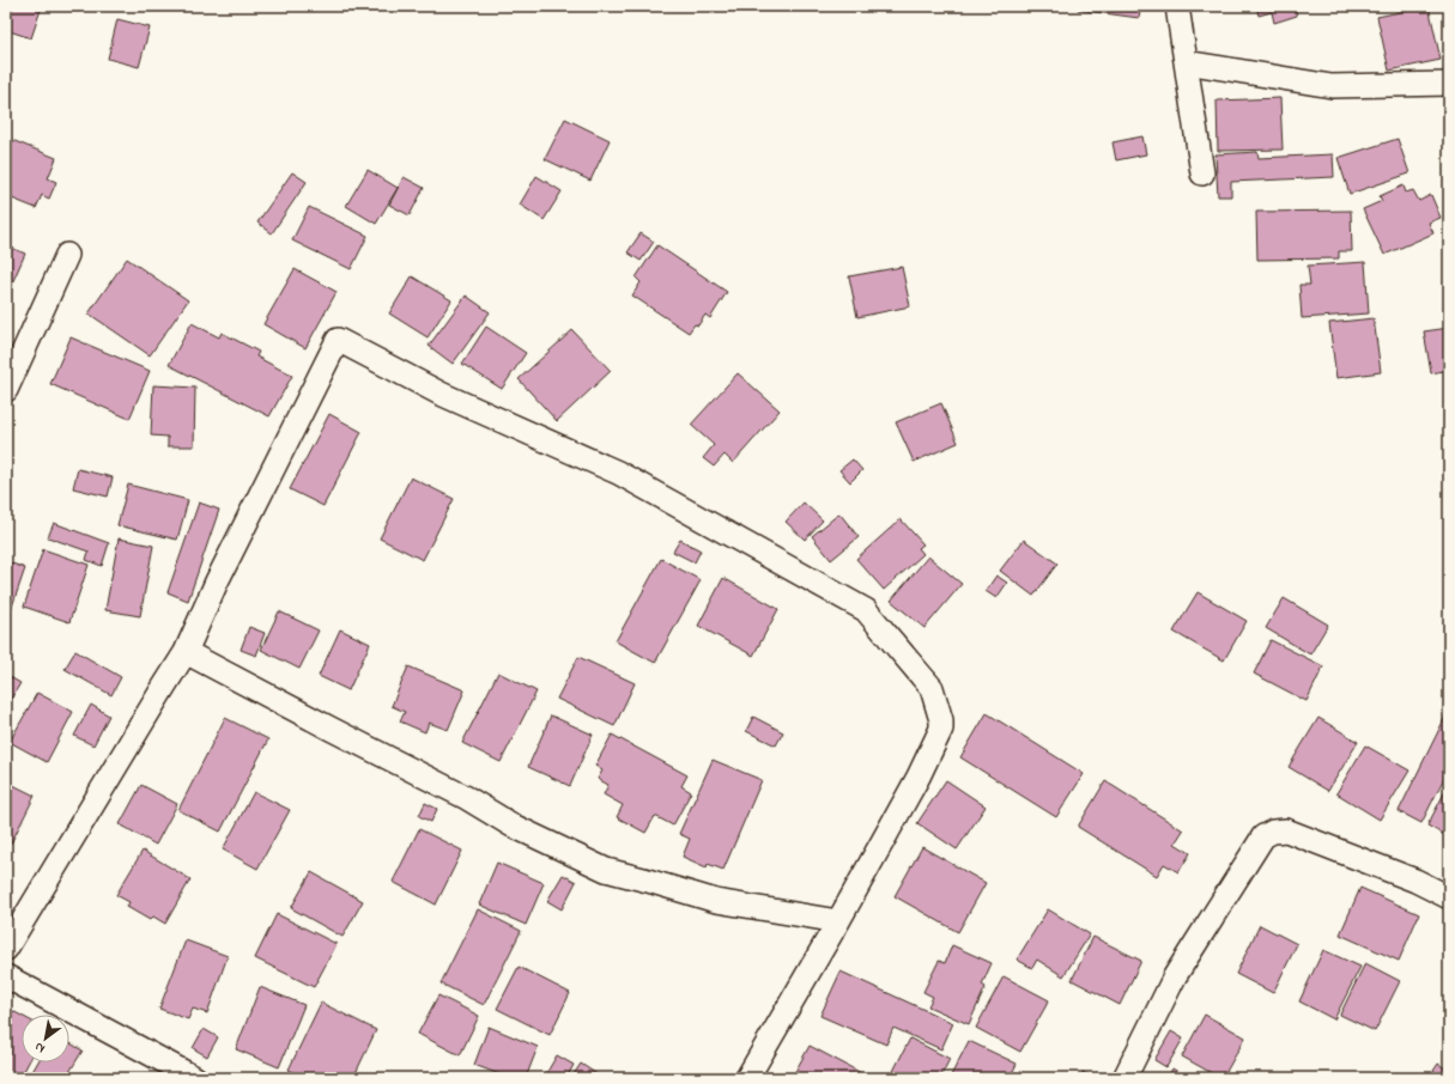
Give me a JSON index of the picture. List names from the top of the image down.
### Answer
{
  "north": "bottom left"
}
